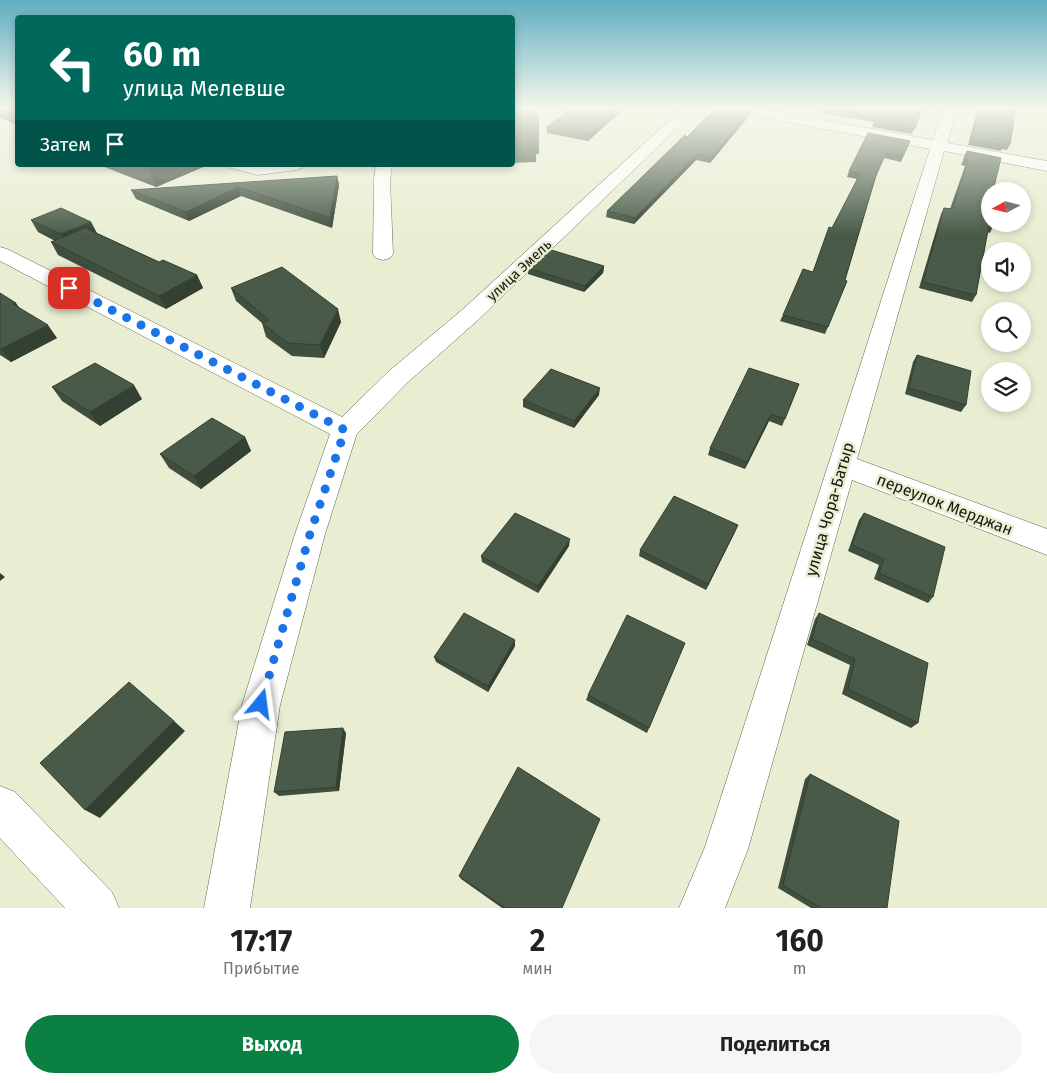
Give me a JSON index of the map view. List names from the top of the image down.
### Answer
{
  "streets": {
    "street": ["улица Эмель", "переулок Мерджан", "улица Чора-Батыр"]
  },
  "crossings": [
    ["переулок Мерджан", "улица Чора-Батыр"]
  ],
  "north": "left",
  "page": {
    "turn": ["60 m", "улица Мелевше"],
    "then": "Затем",
    "eta": [
      "17:17",
      "Прибытие",
      "2",
      "мин",
      "160",
      "m"
    ],
    "buttons": ["Выход", "Поделиться"]
  }
}
